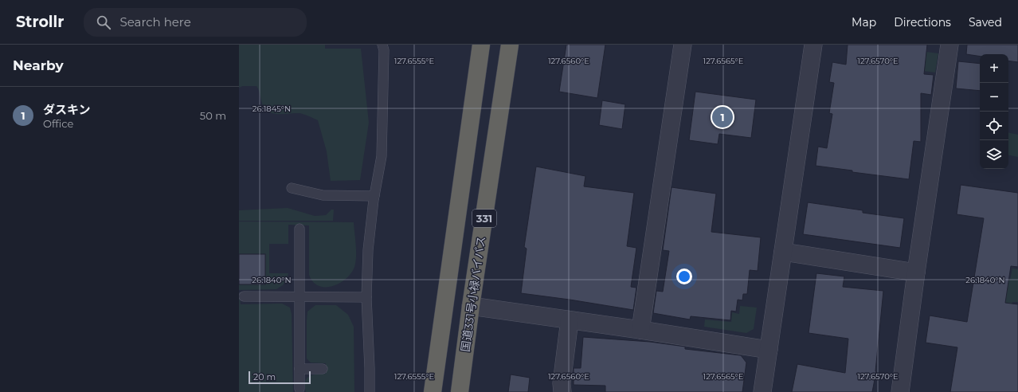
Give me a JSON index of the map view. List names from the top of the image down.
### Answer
{
  "streets": {
    "highway": ["331", "国道331号小禄バイパス"]
  },
  "scale_bar": "20 m",
  "page": {
    "header": "Strollr",
    "search": "Search here",
    "nav": ["Map", "Directions", "Saved"],
    "heading": "Nearby",
    "map_buttons": ["+", "−"],
    "list": [
      {
        "mark": "1",
        "name": "ダスキン",
        "note": "Office",
        "value": "50 m"
      }
    ],
    "pins": "1",
    "scale": "20 m"
  },
  "coordinates": [
    "127.6555°E",
    "127.6560°E",
    "127.6565°E",
    "127.6570°E",
    "26.1845°N",
    "26.1840°N"
  ]
}
